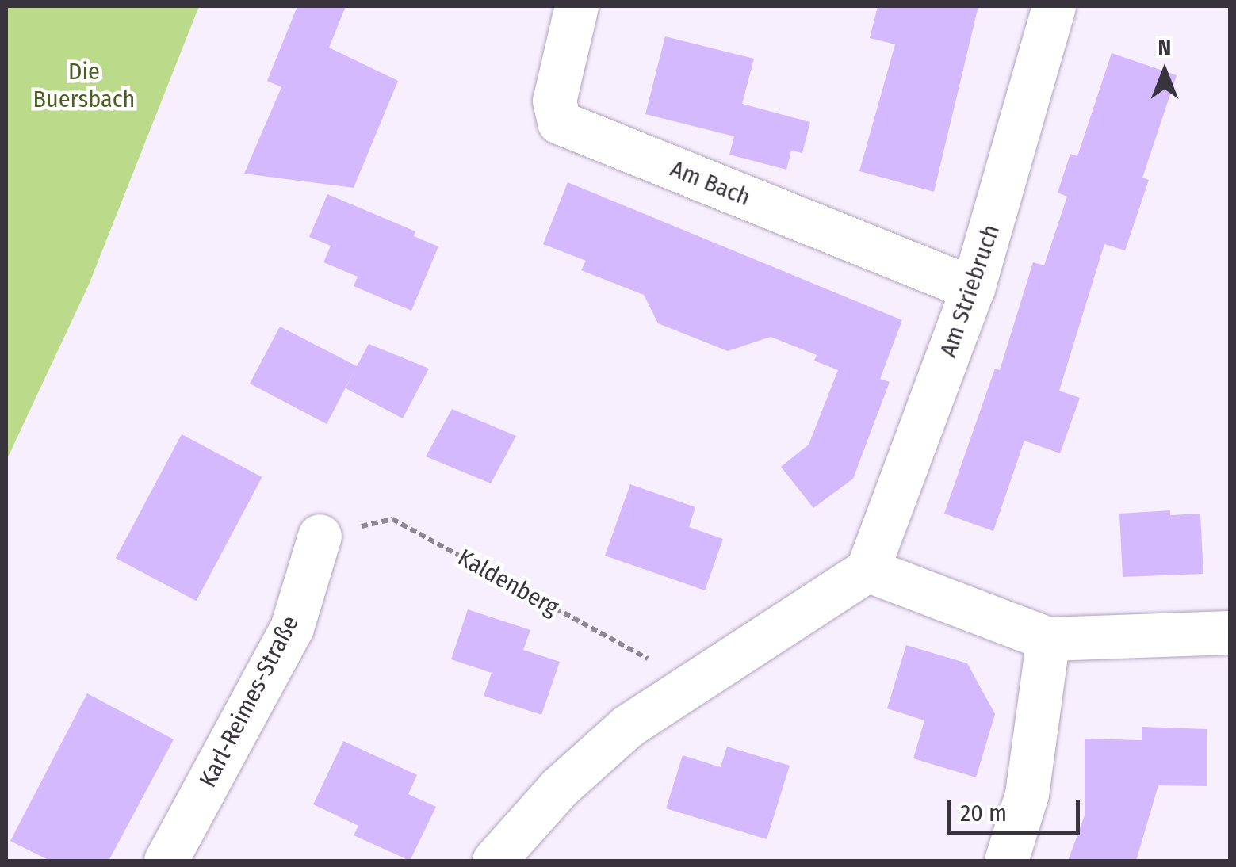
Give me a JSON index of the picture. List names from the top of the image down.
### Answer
{
  "streets": {
    "street": ["Am Bach", "Am Striebruch", "Karl-Reimes-Straße"],
    "path": ["Kaldenberg"]
  },
  "crossings": [
    ["Am Bach", "Am Striebruch"],
    ["Kaldenberg", "Karl-Reimes-Straße"]
  ],
  "parks": ["Die Buersbach"],
  "scale_bar": "20 m",
  "north": "top"
}
